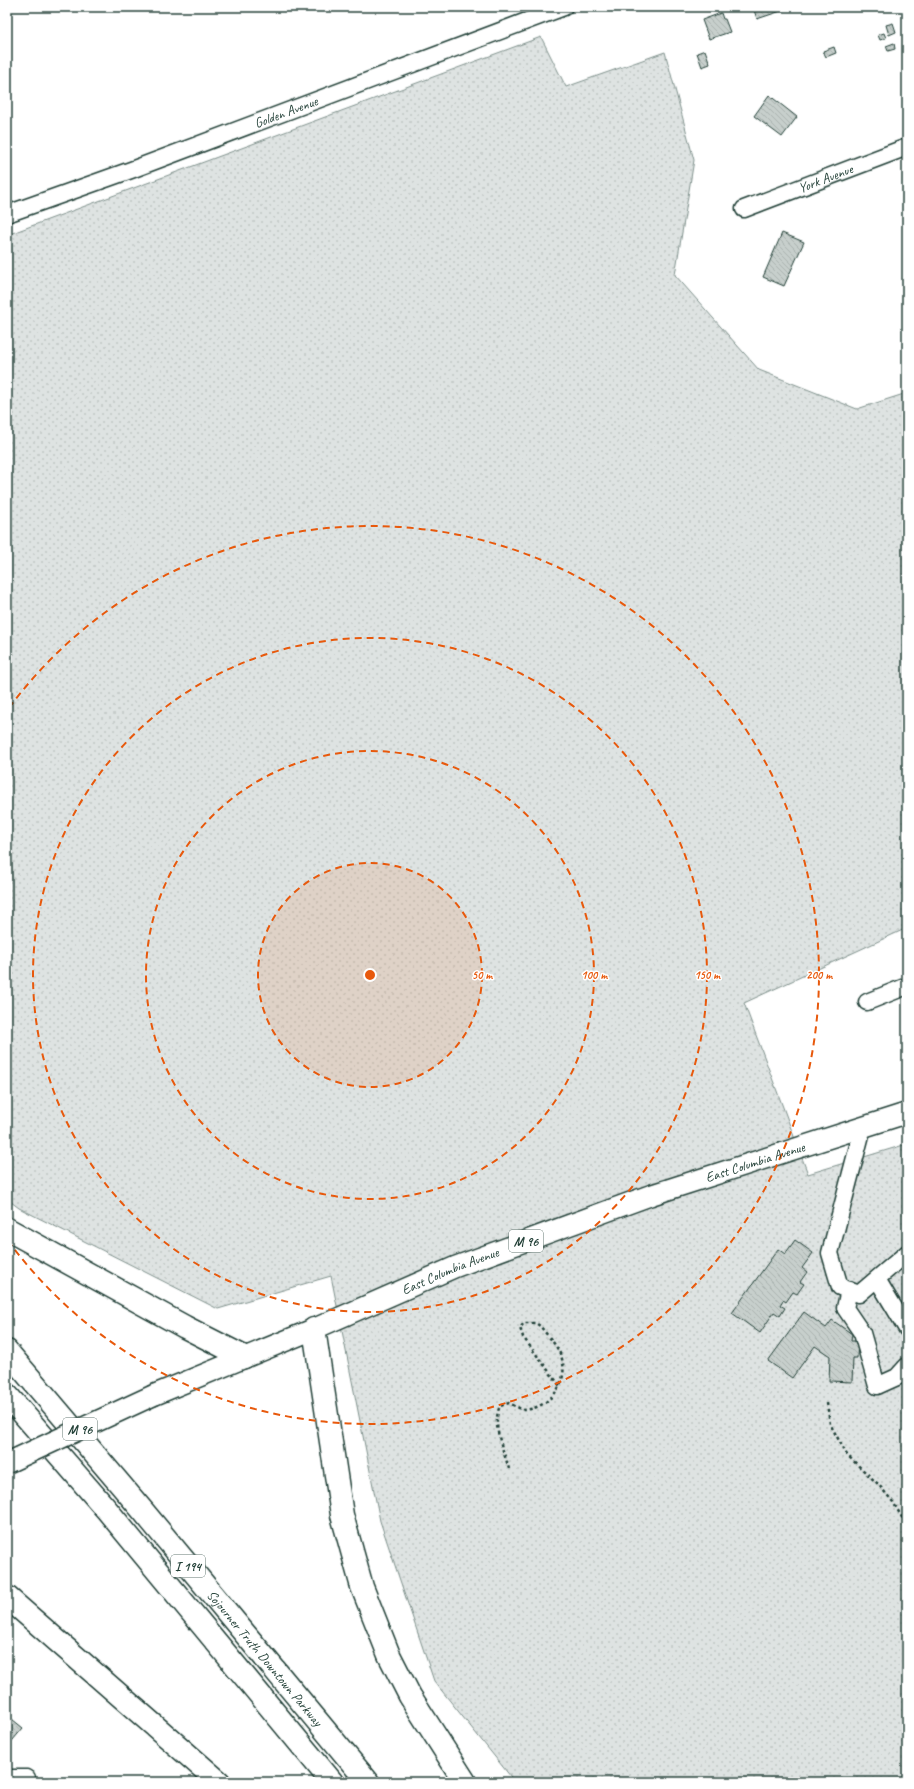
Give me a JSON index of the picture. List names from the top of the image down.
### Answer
{
  "streets": {
    "highway": ["I 194", "Sojourner Truth Downtown Parkway"],
    "main road": ["East Columbia Avenue", "M 96"],
    "street": ["Golden Avenue", "York Avenue"]
  },
  "rings": [
    "50 m",
    "100 m",
    "150 m",
    "200 m"
  ]
}
